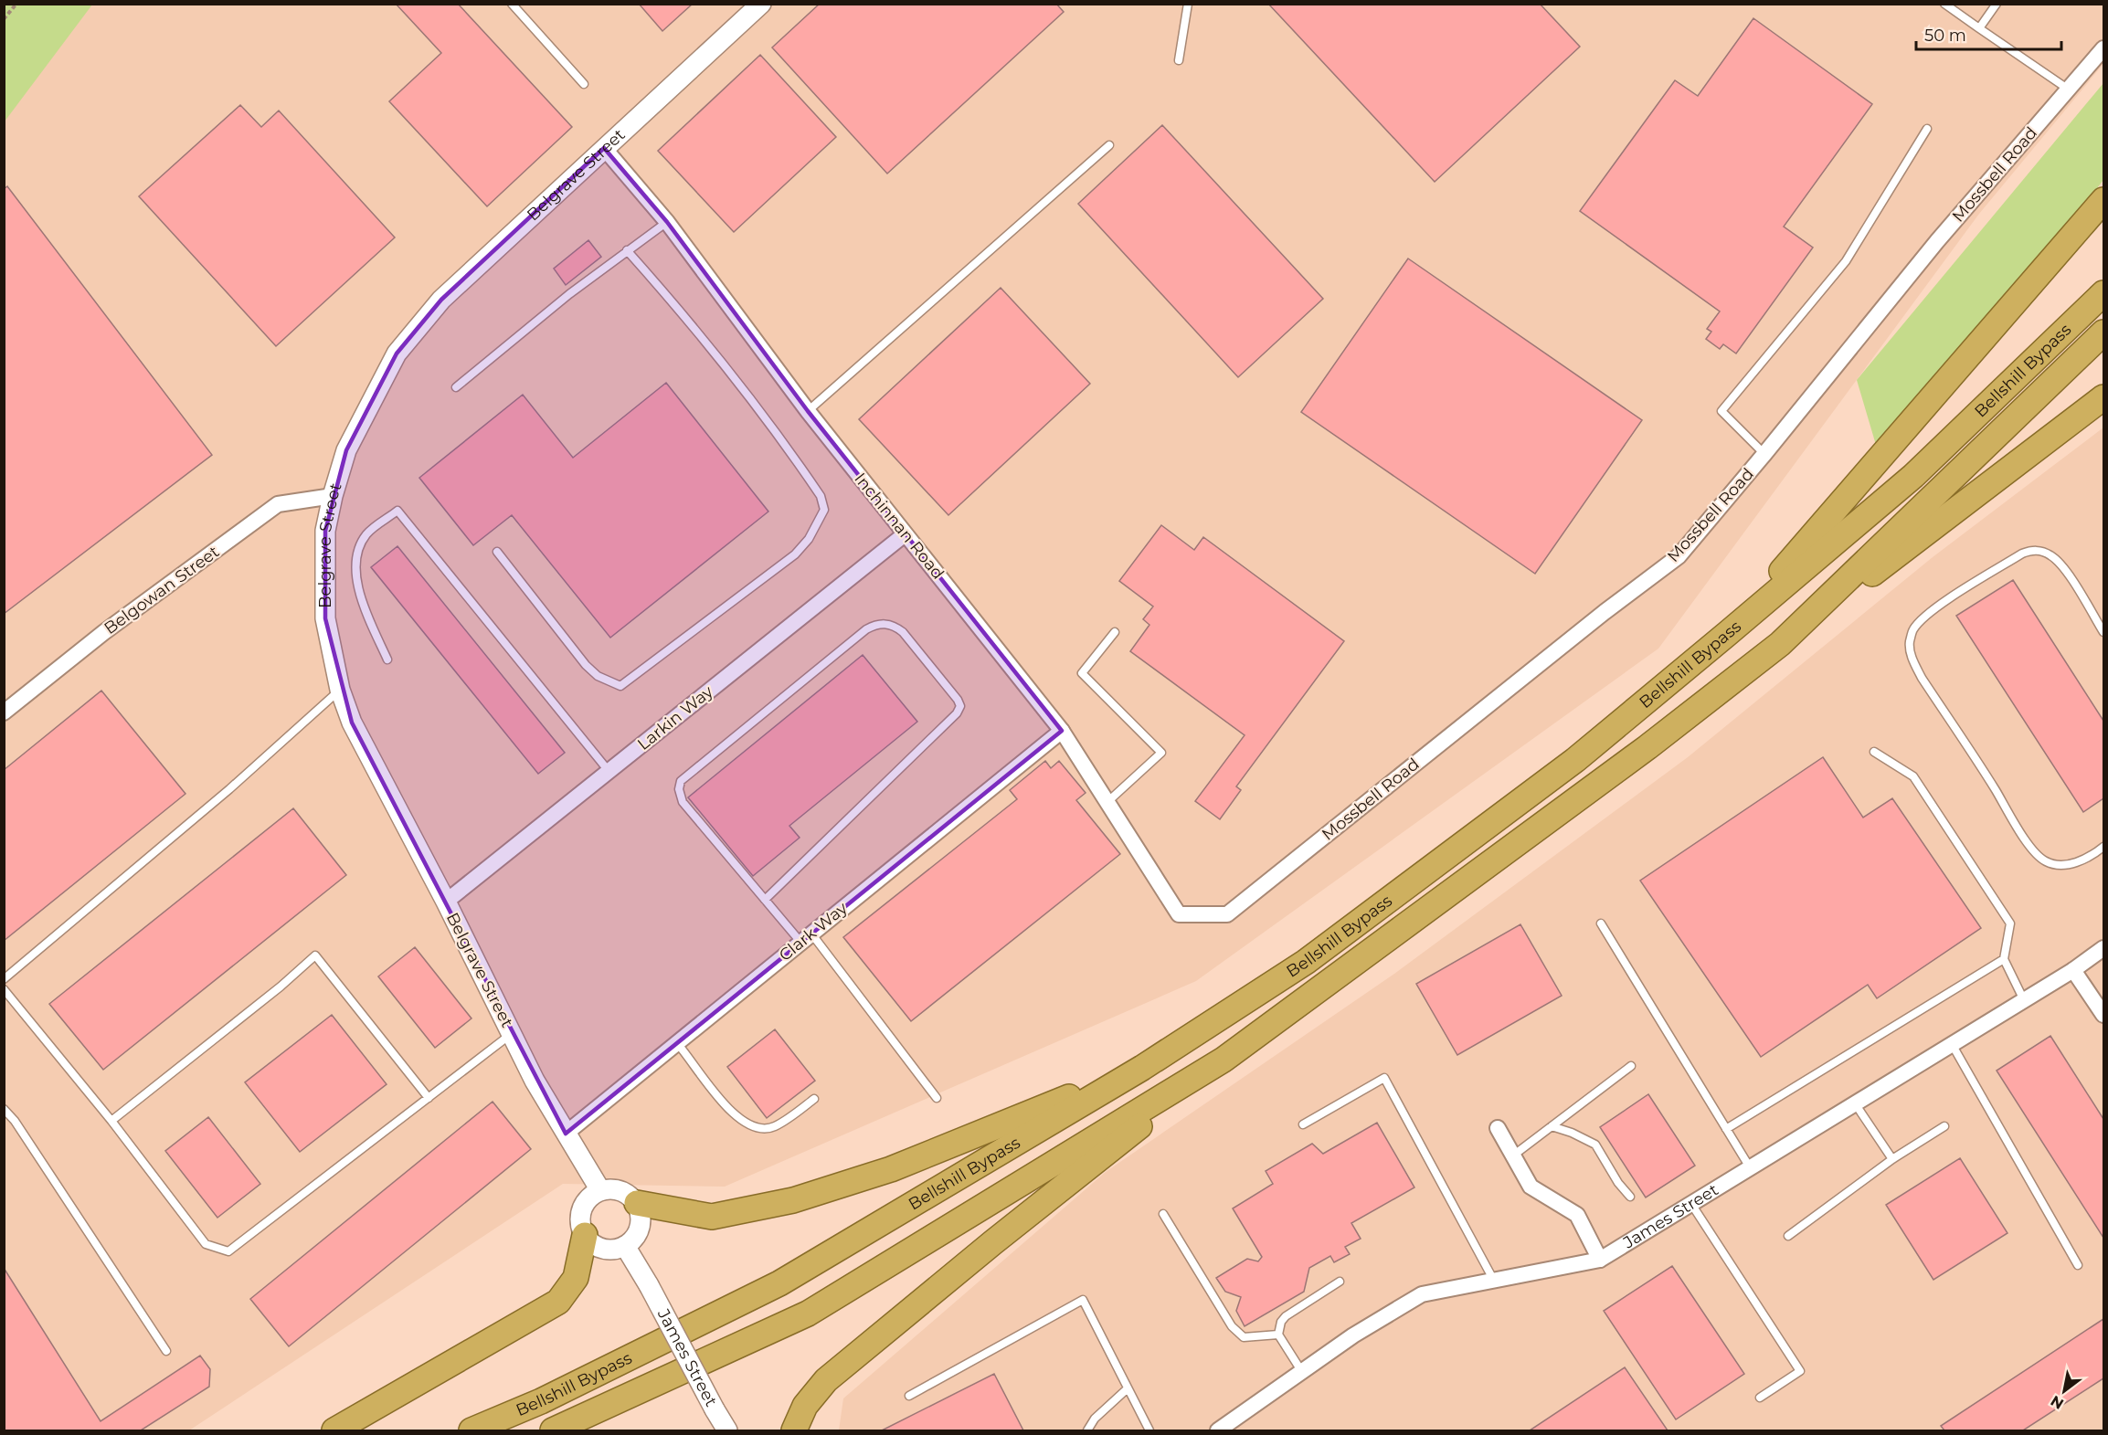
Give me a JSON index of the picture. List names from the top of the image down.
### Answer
{
  "streets": {
    "highway": ["Bellshill Bypass"],
    "street": [
      "Belgrave Street",
      "Mossbell Road",
      "Inchinnan Road",
      "Belgowan Street",
      "Larkin Way",
      "Clark Way",
      "James Street"
    ]
  },
  "crossings": [
    ["Belgrave Street", "Inchinnan Road"],
    ["Belgrave Street", "Belgowan Street"],
    ["Belgrave Street", "Larkin Way"],
    ["Belgrave Street", "Clark Way"],
    ["Belgrave Street", "James Street"],
    ["Mossbell Road", "Inchinnan Road"],
    ["Inchinnan Road", "Larkin Way"],
    ["Inchinnan Road", "Clark Way"]
  ],
  "scale_bar": "50 m",
  "north": "bottom left"
}
